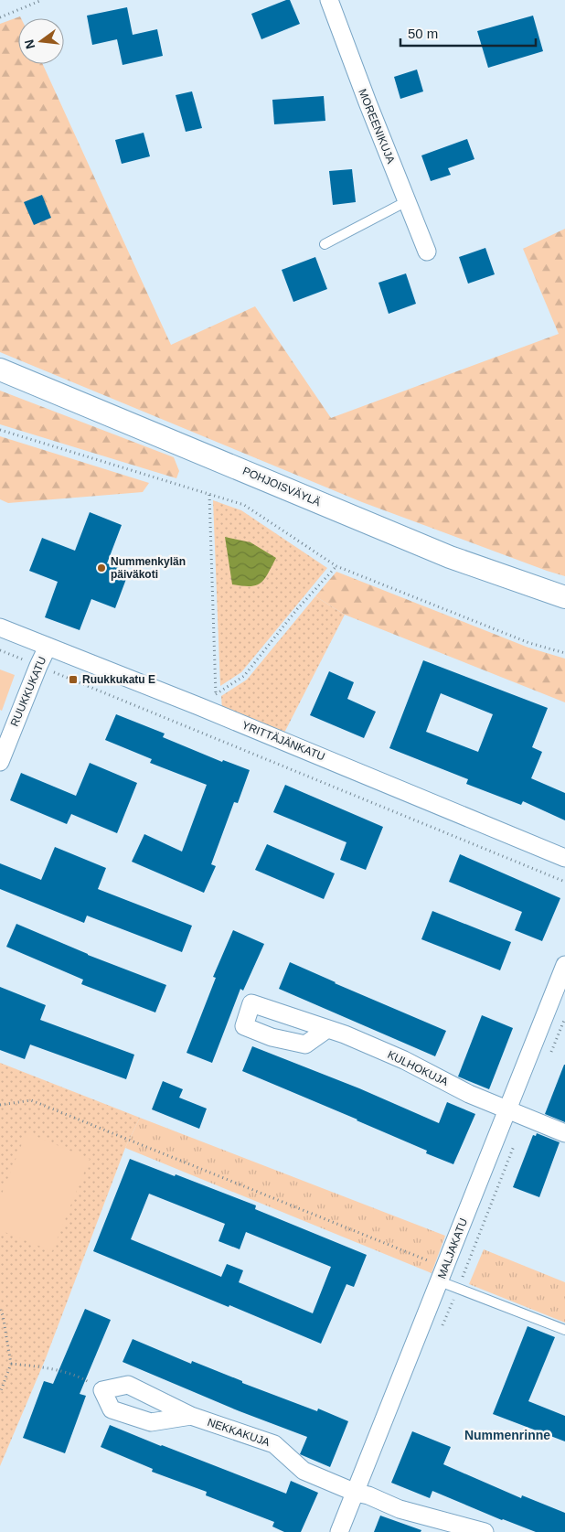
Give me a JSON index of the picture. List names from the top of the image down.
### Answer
{
  "streets": {
    "street": [
      "MOREENIKUJA",
      "POHJOISVÄYLÄ",
      "RUUKKUKATU",
      "YRITTÄJÄNKATU",
      "KULHOKUJA",
      "MALJAKATU",
      "NEKKAKUJA"
    ]
  },
  "crossings": [
    ["RUUKKUKATU", "YRITTÄJÄNKATU"],
    ["KULHOKUJA", "MALJAKATU"],
    ["MALJAKATU", "NEKKAKUJA"]
  ],
  "districts": ["Nummenrinne"],
  "places": {
    "other": ["Nummenkylän päiväkoti"],
    "transit": ["Ruukkukatu E"]
  },
  "scale_bar": "50 m",
  "north": "left"
}
